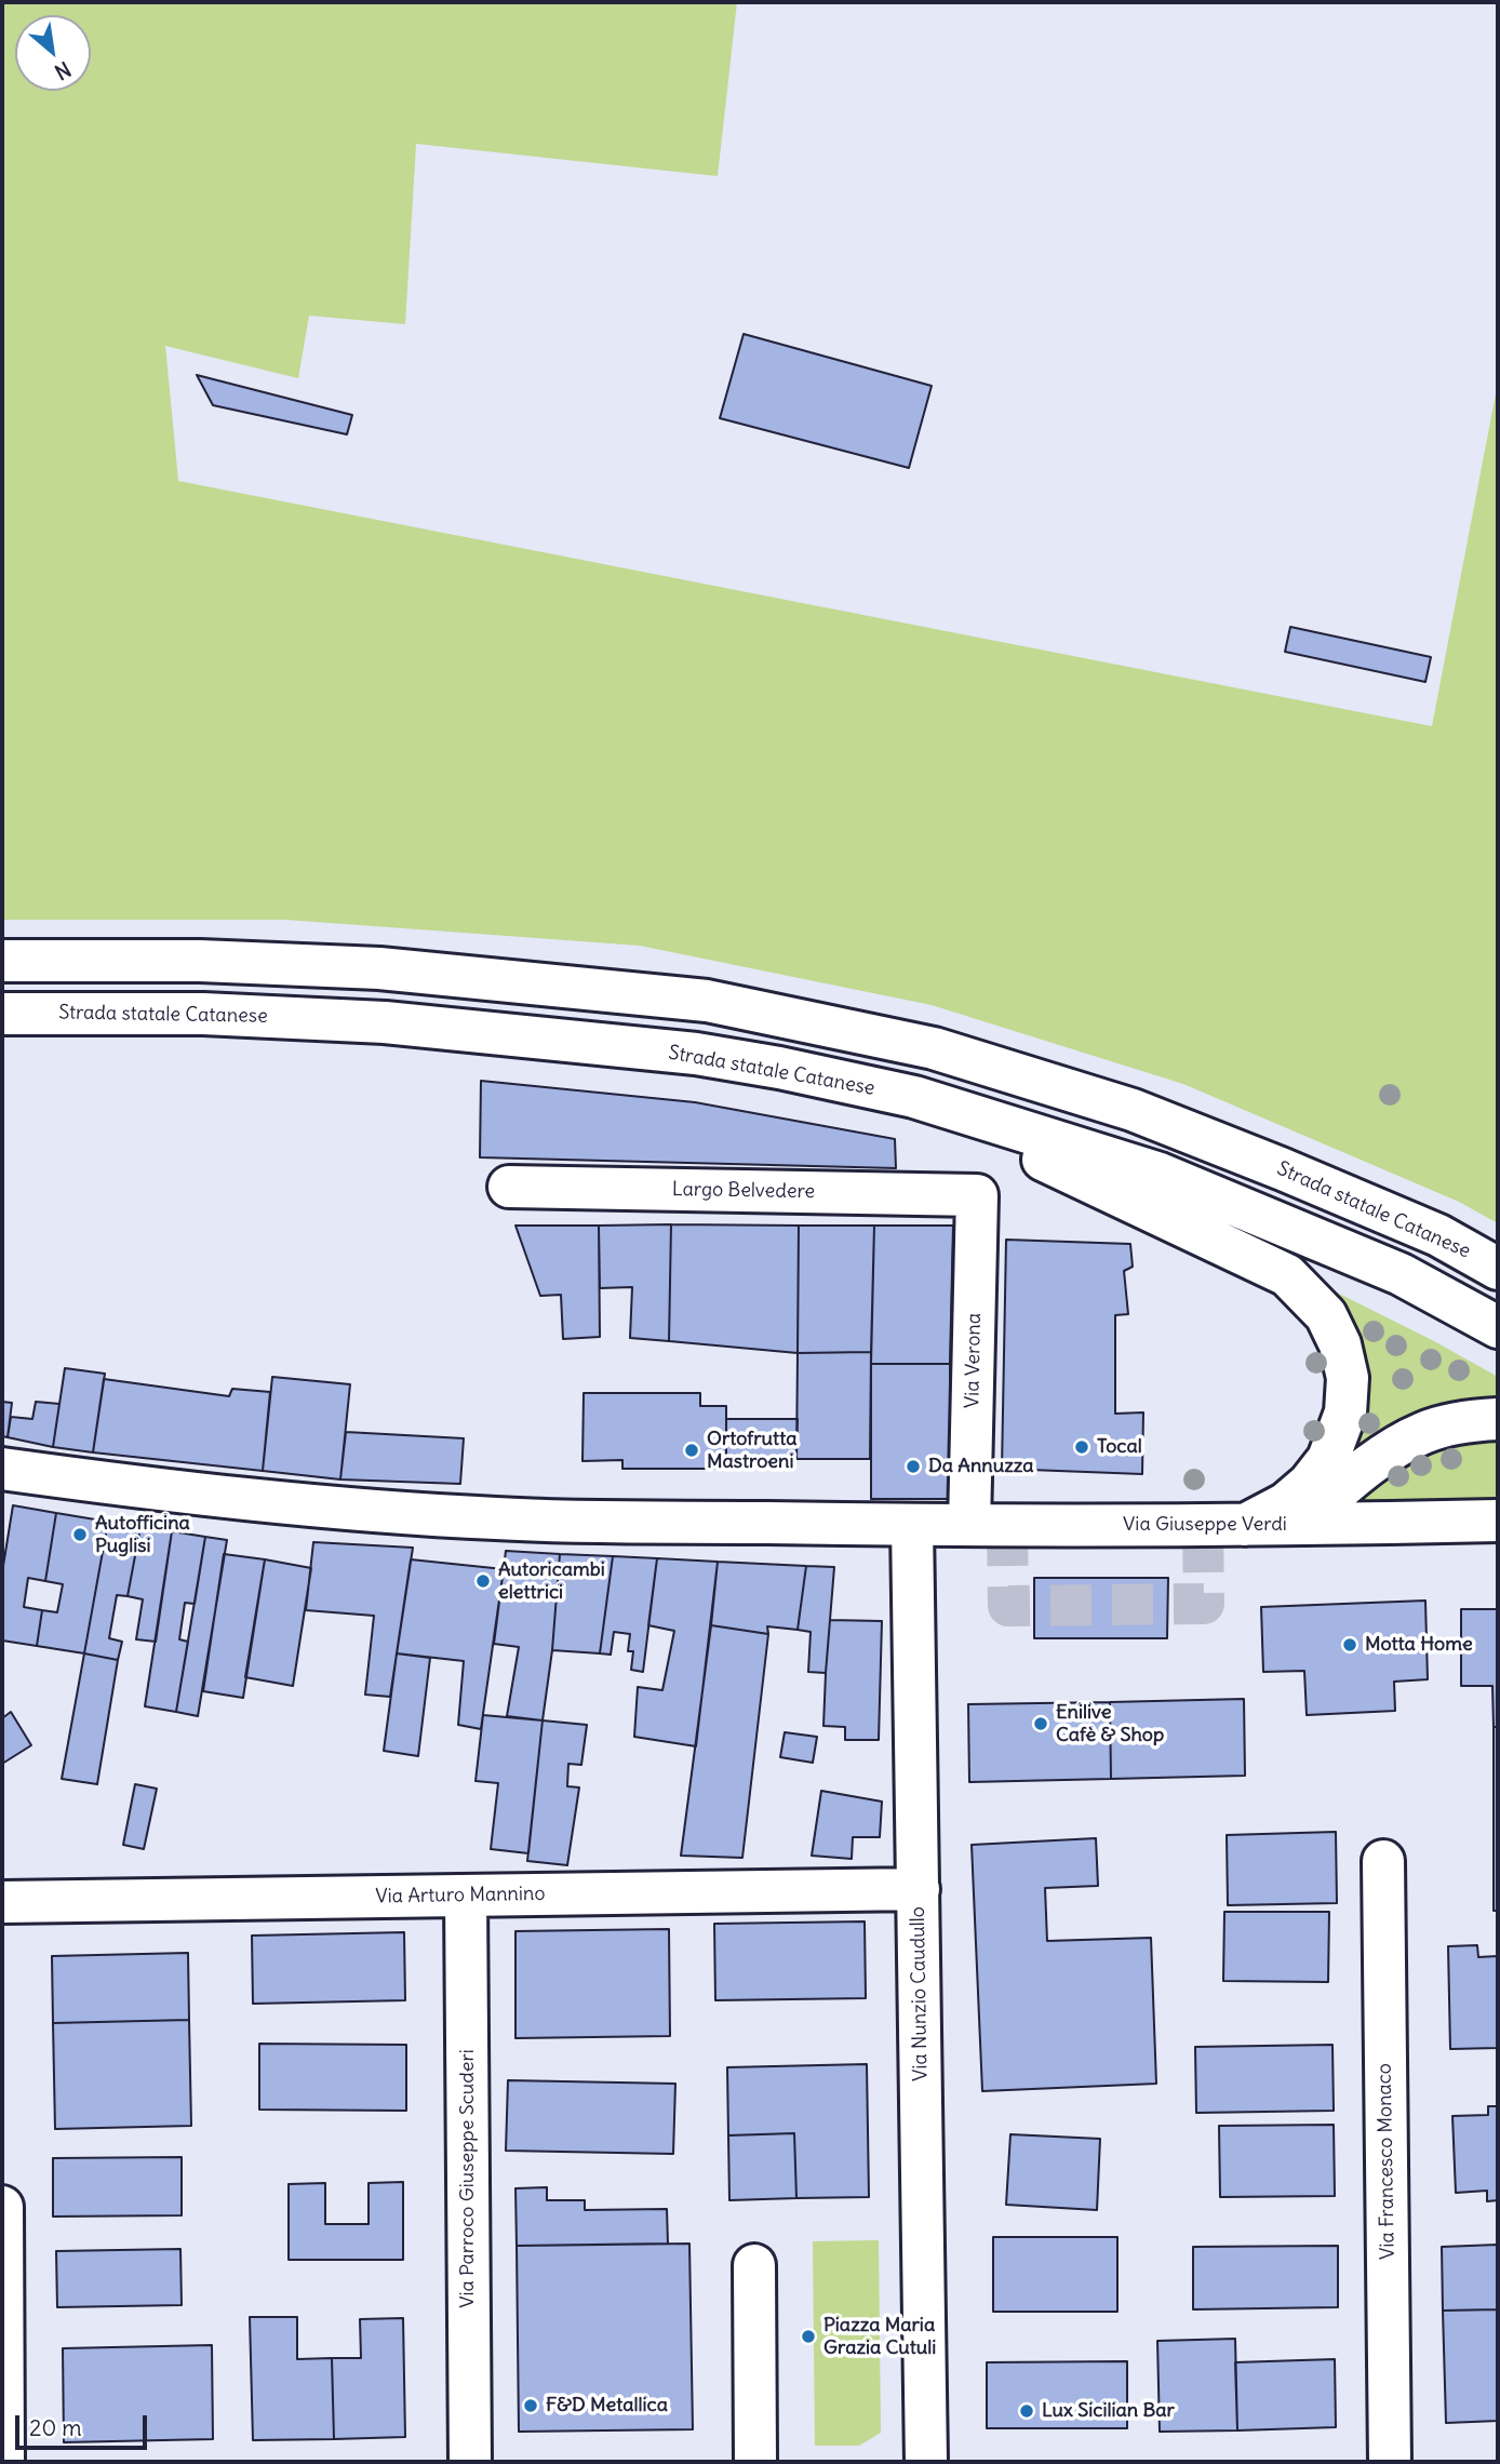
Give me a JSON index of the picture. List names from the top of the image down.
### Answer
{
  "streets": {
    "main road": [
      "Strada statale Catanese",
      "Largo Belvedere",
      "Via Verona",
      "Via Giuseppe Verdi",
      "Via Arturo Mannino",
      "Via Nunzio Caudullo",
      "Via Francesco Monaco",
      "Via Parroco Giuseppe Scuderi"
    ]
  },
  "crossings": [
    ["Largo Belvedere", "Via Verona"],
    ["Via Verona", "Via Giuseppe Verdi"],
    ["Via Giuseppe Verdi", "Via Nunzio Caudullo"],
    ["Via Arturo Mannino", "Via Nunzio Caudullo"],
    ["Via Arturo Mannino", "Via Parroco Giuseppe Scuderi"]
  ],
  "places": [
    "Tocal",
    "Ortofrutta Mastroeni",
    "Da Annuzza",
    "Autofficina Puglisi",
    "Autoricambi elettrici",
    "Motta Home",
    "Enilive Cafè & Shop",
    "Piazza Maria Grazia Cutuli",
    "F&D Metallica",
    "Lux Sicilian Bar"
  ],
  "scale_bar": "20 m",
  "north": "bottom right"
}
